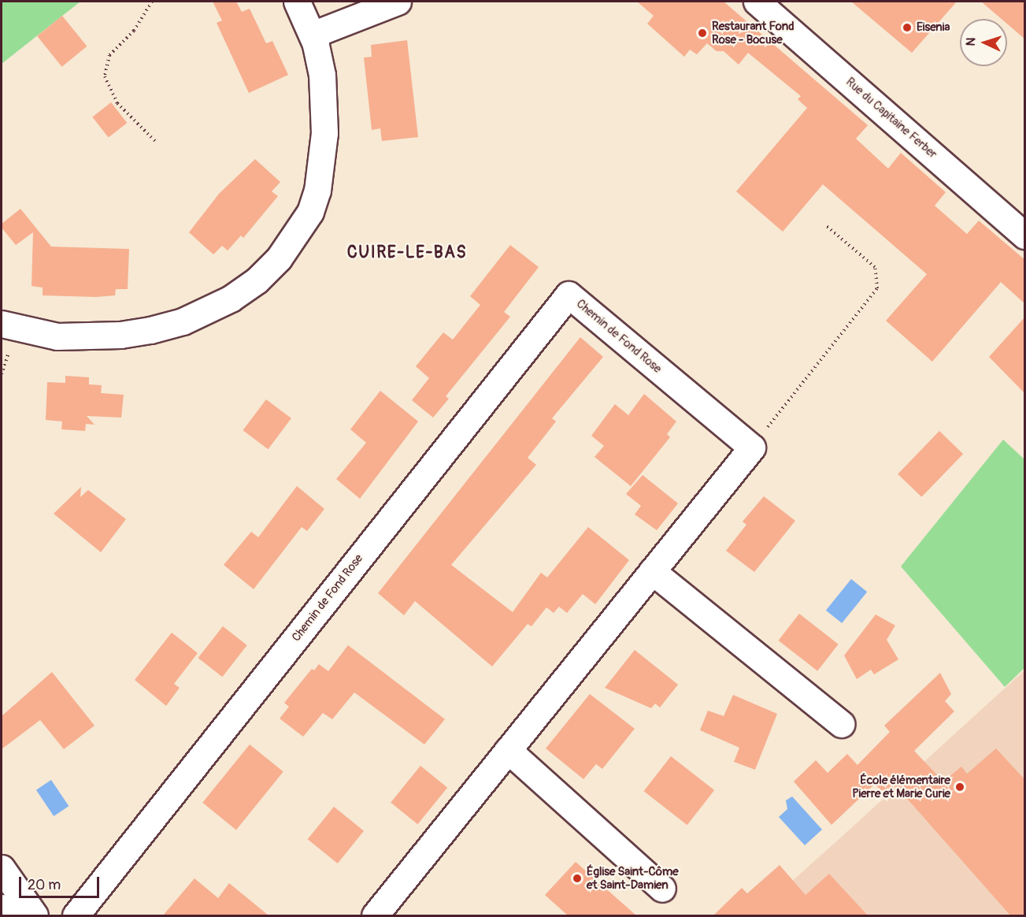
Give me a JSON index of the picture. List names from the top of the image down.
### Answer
{
  "streets": {
    "street": ["Rue du Capitaine Ferber", "Chemin de Fond Rose"]
  },
  "districts": ["CUIRE-LE-BAS"],
  "places": [
    "Eisenia",
    "Restaurant Fond Rose - Bocuse",
    "École élémentaire Pierre et Marie Curie",
    "Église Saint-Côme et Saint-Damien"
  ],
  "scale_bar": "20 m",
  "north": "left"
}
